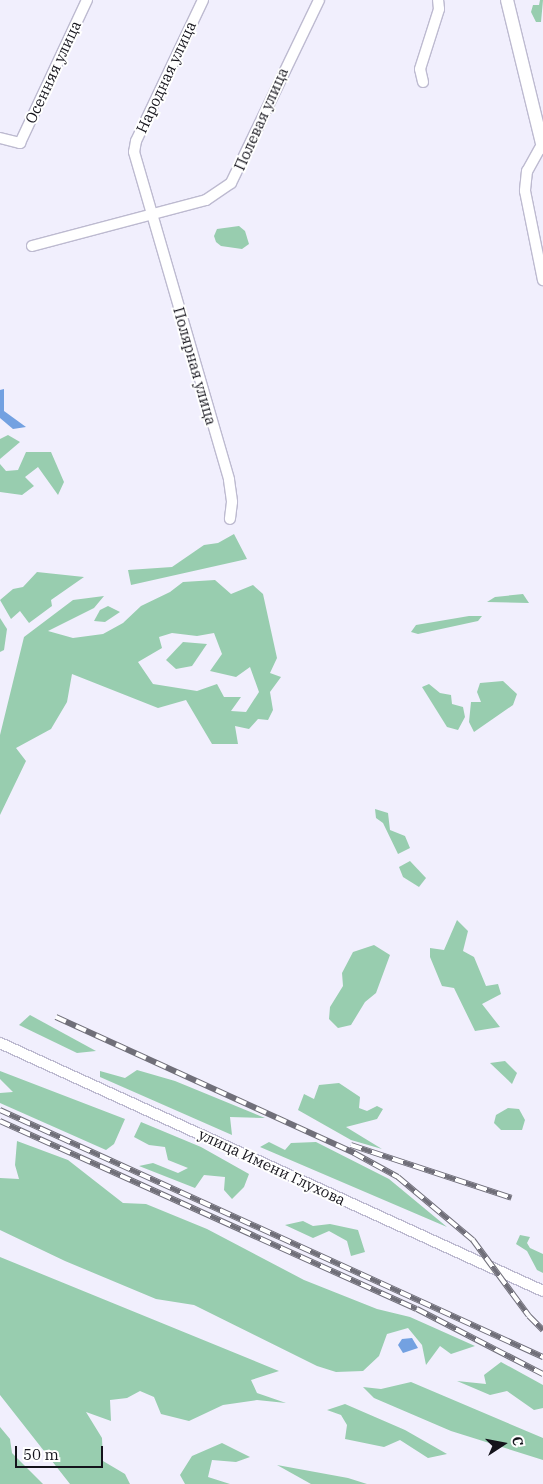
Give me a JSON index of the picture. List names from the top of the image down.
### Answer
{
  "streets": {
    "street": [
      "Осенняя улица",
      "Народная улица",
      "Полевая улица",
      "Полярная улица",
      "улица Имени Глухова"
    ]
  },
  "crossings": [
    ["Народная улица", "Полевая улица"],
    ["Народная улица", "Полярная улица"],
    ["Полевая улица", "Полярная улица"]
  ],
  "scale_bar": "50 m",
  "north": "right"
}
